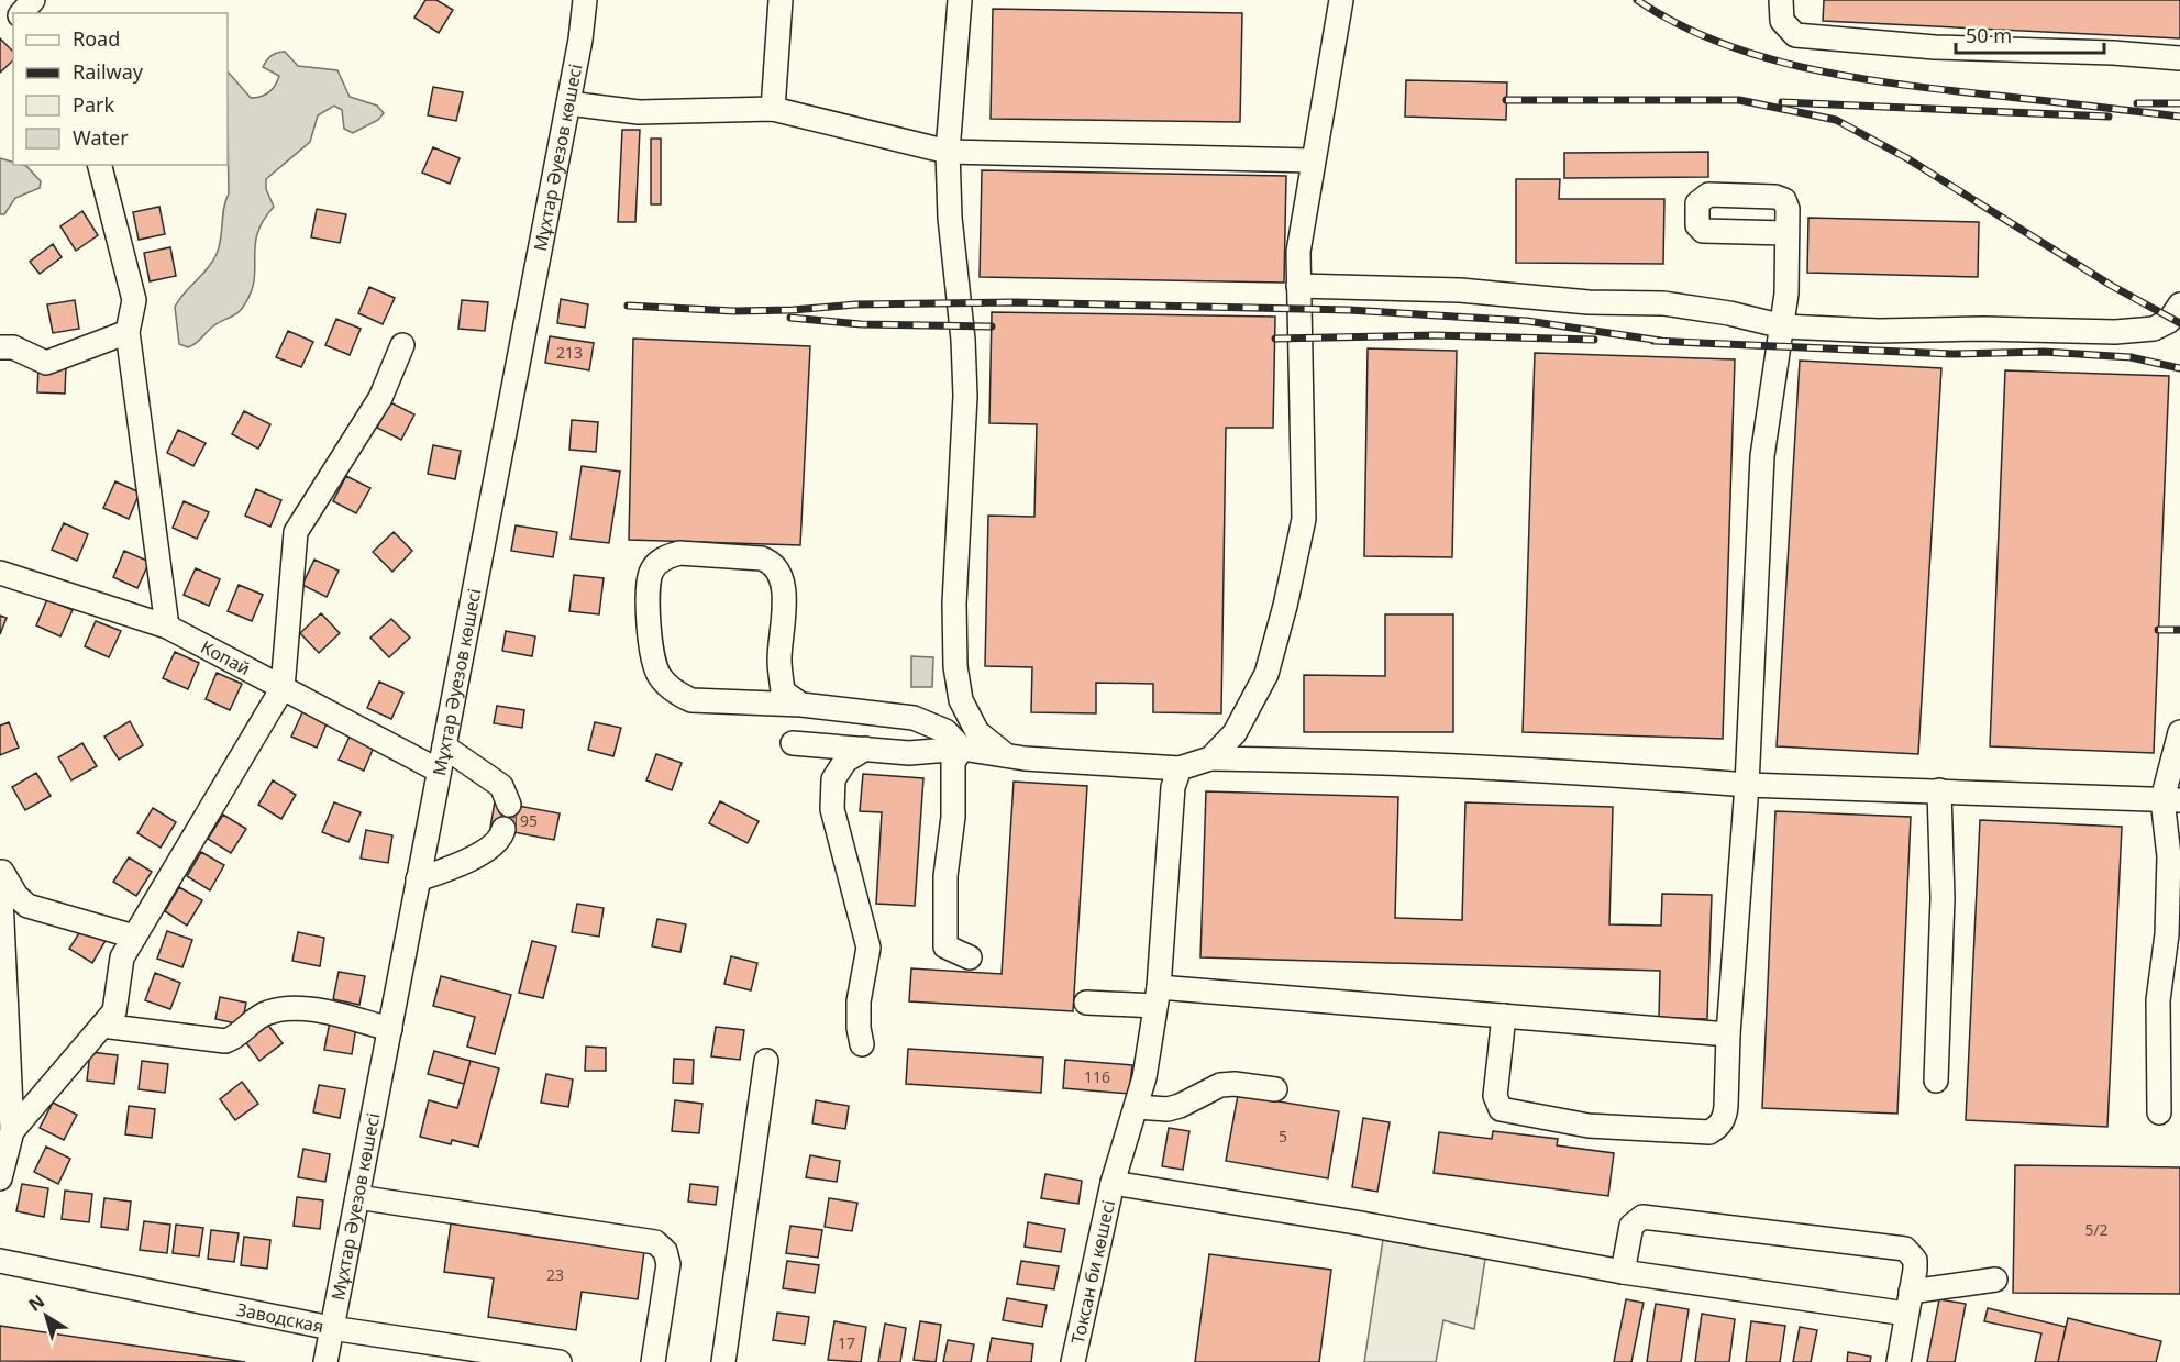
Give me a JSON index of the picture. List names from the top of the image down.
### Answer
{
  "streets": {
    "street": [
      "Мұхтар Әуезов көшесі",
      "Копай",
      "Токсан би көшесі",
      "Заводская"
    ]
  },
  "crossings": [
    ["Мұхтар Әуезов көшесі", "Копай"],
    ["Мұхтар Әуезов көшесі", "Заводская"]
  ],
  "house_numbers": [
    "213",
    "195",
    "116",
    "5",
    "5/2",
    "23",
    "17"
  ],
  "legend": [
    "Road",
    "Railway",
    "Park",
    "Water"
  ],
  "scale_bar": "50 m",
  "north": "top left"
}
